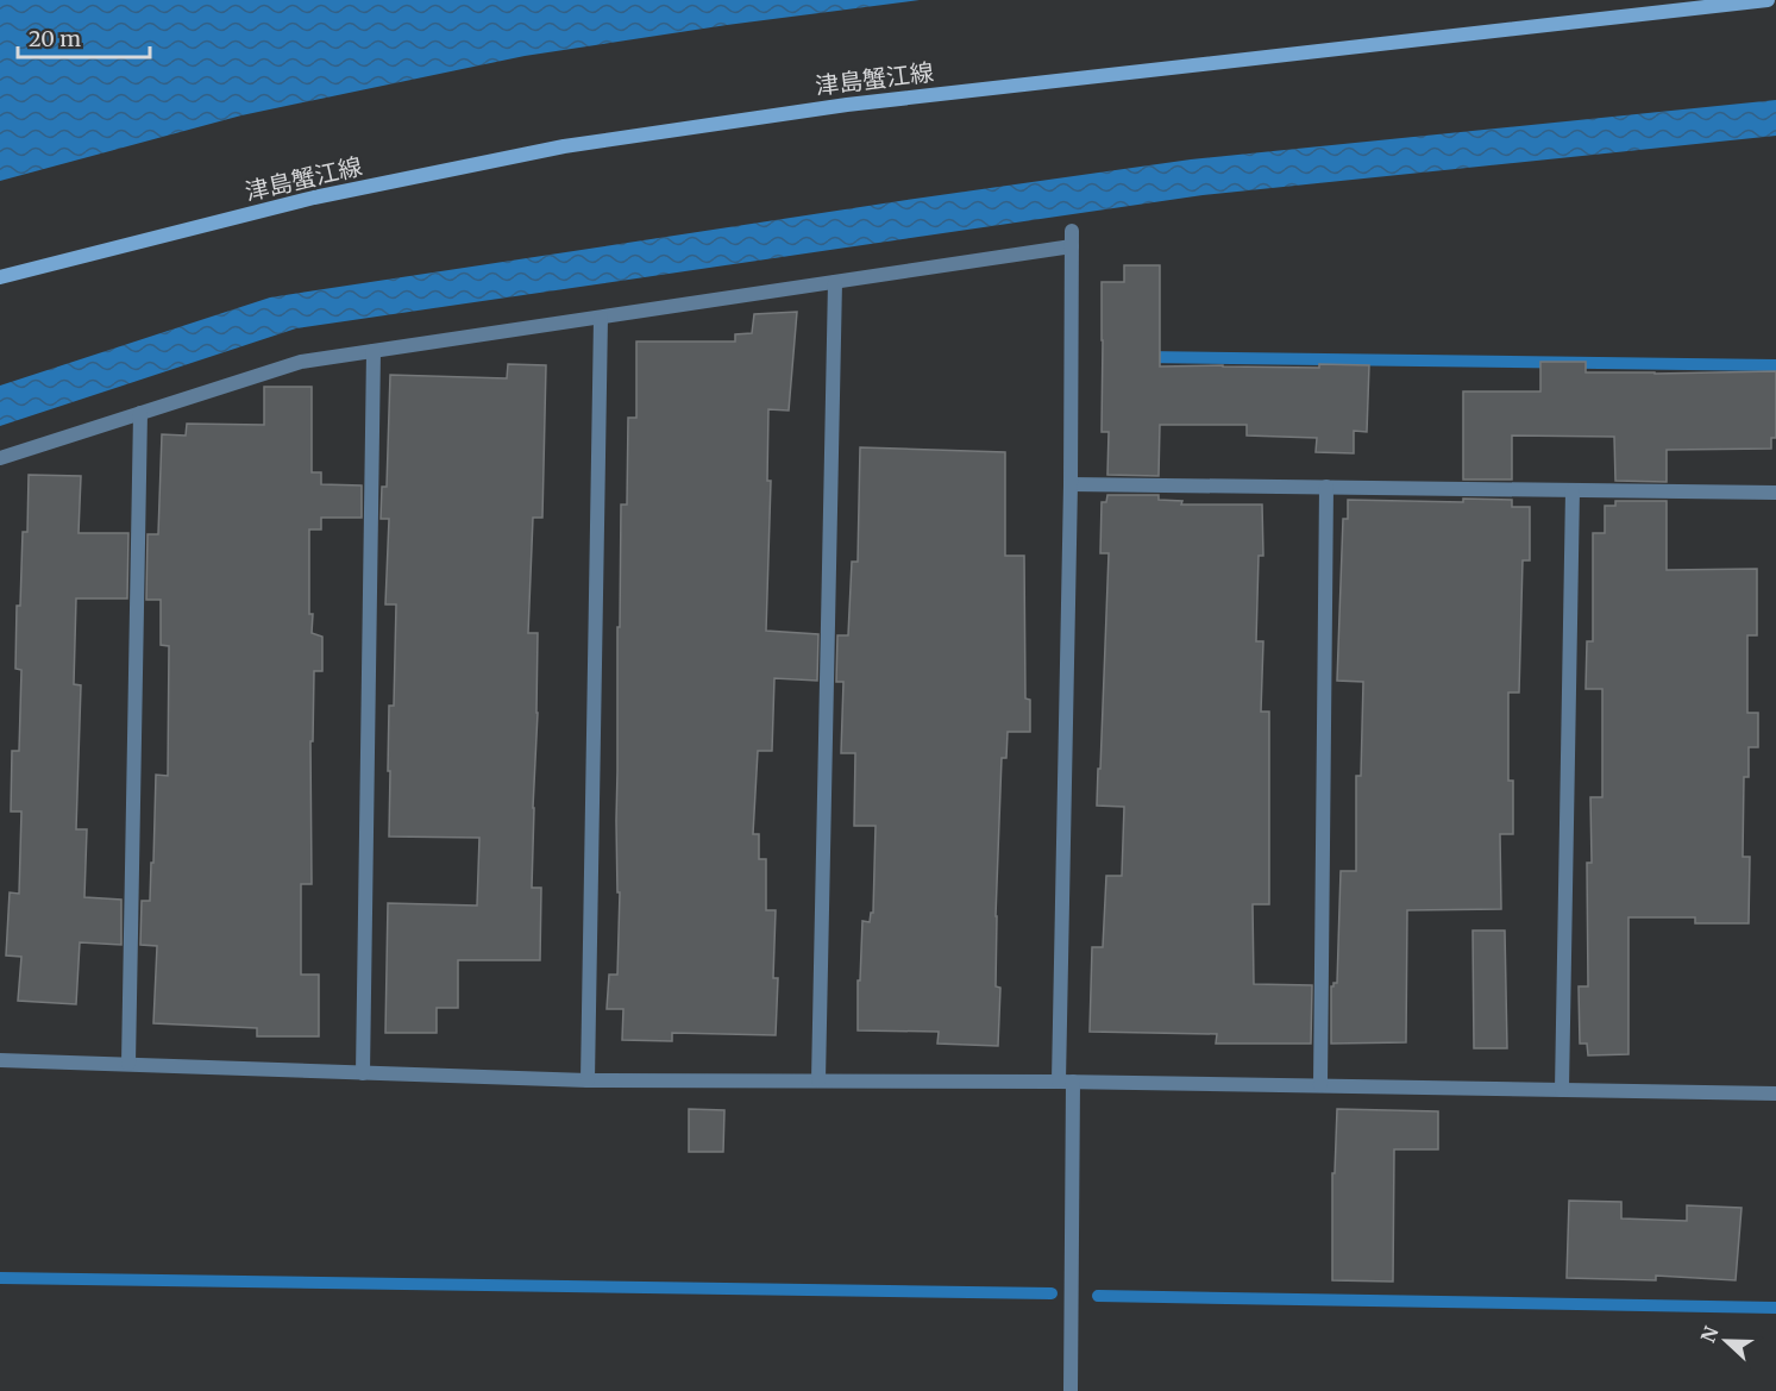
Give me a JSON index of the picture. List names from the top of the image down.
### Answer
{
  "streets": {
    "main road": ["津島蟹江線"]
  },
  "scale_bar": "20 m",
  "north": "left"
}
